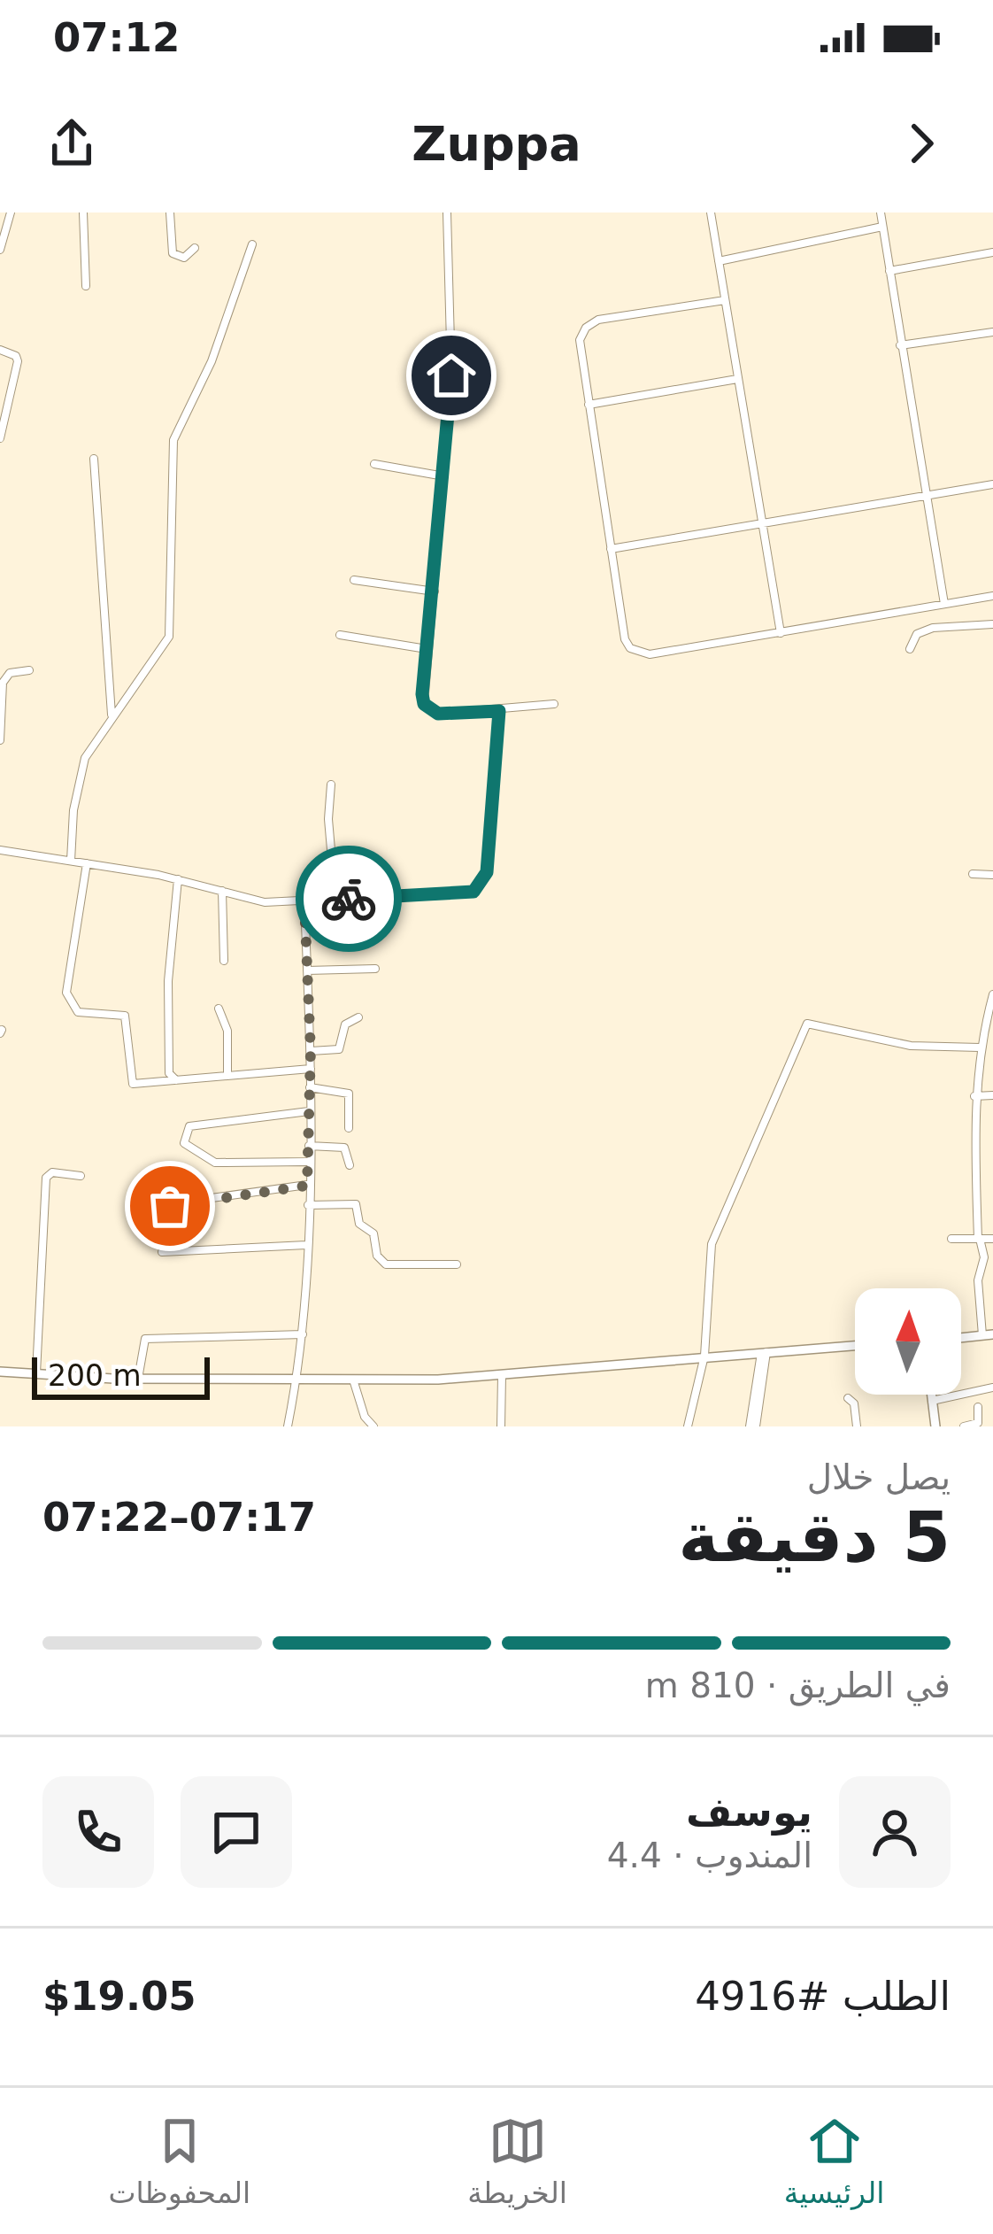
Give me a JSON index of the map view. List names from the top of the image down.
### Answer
{
  "scale_bar": "200 m",
  "north": "top",
  "page": {
    "status": "07:12",
    "header": "Zuppa",
    "scale": "200 m",
    "heading": ["5 دقيقة", "يصل خلال", "07:17–07:22"],
    "panel": [
      "يوسف",
      "المندوب · 4.4",
      "الطلب #4916",
      "$19.05"
    ],
    "bar": "في الطريق · 810 m",
    "tabs": ["الرئيسية", "الخريطة", "المحفوظات"]
  }
}
